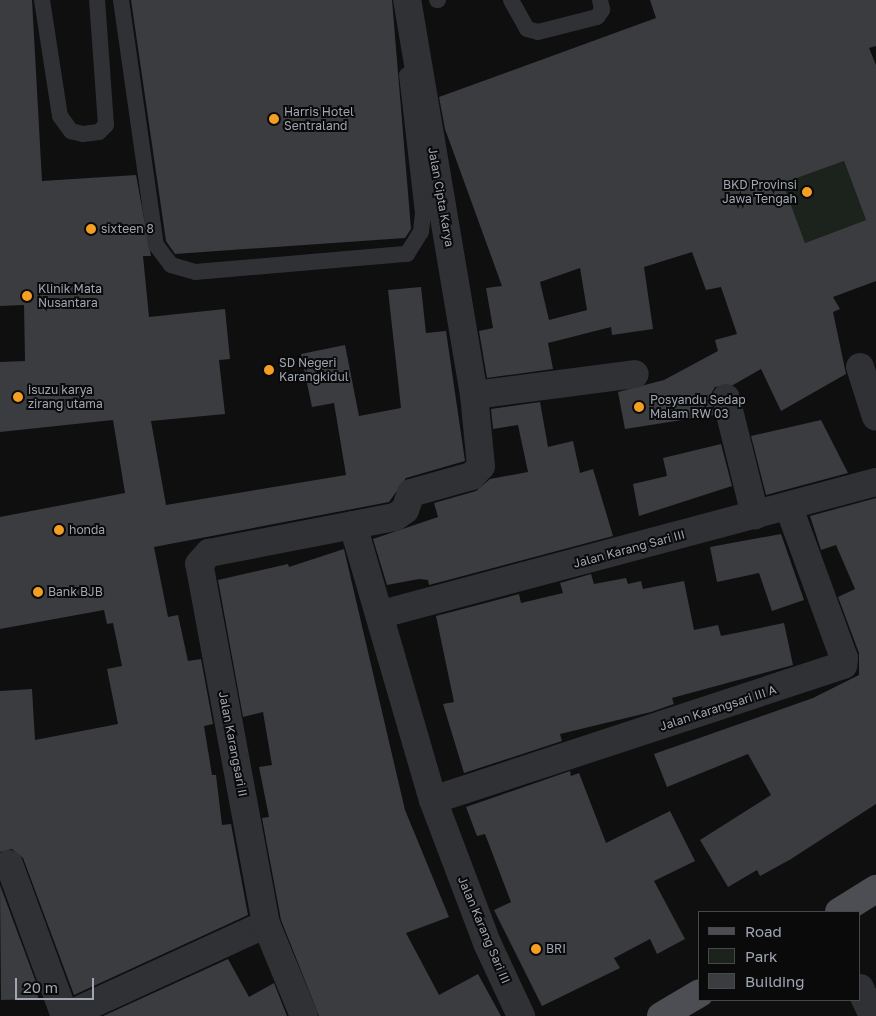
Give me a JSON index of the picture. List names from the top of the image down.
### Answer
{
  "streets": {
    "street": [
      "Jalan Cipta Karya",
      "Jalan Karang Sari III",
      "Jalan Karangsari III A",
      "Jalan Karangsari II"
    ]
  },
  "crossings": [
    ["Jalan Cipta Karya", "Jalan Karang Sari III"],
    ["Jalan Cipta Karya", "Jalan Karangsari II"],
    ["Jalan Karang Sari III", "Jalan Karangsari III A"],
    ["Jalan Karang Sari III", "Jalan Karangsari II"]
  ],
  "places": [
    "Harris Hotel Sentraland",
    "BKD Provinsi Jawa Tengah",
    "sixteen 8",
    "Klinik Mata Nusantara",
    "SD Negeri Karangkidul",
    "isuzu karya zirang utama",
    "Posyandu Sedap Malam RW 03",
    "honda",
    "Bank BJB",
    "BRI"
  ],
  "legend": ["Road", "Park", "Building"],
  "scale_bar": "20 m"
}
